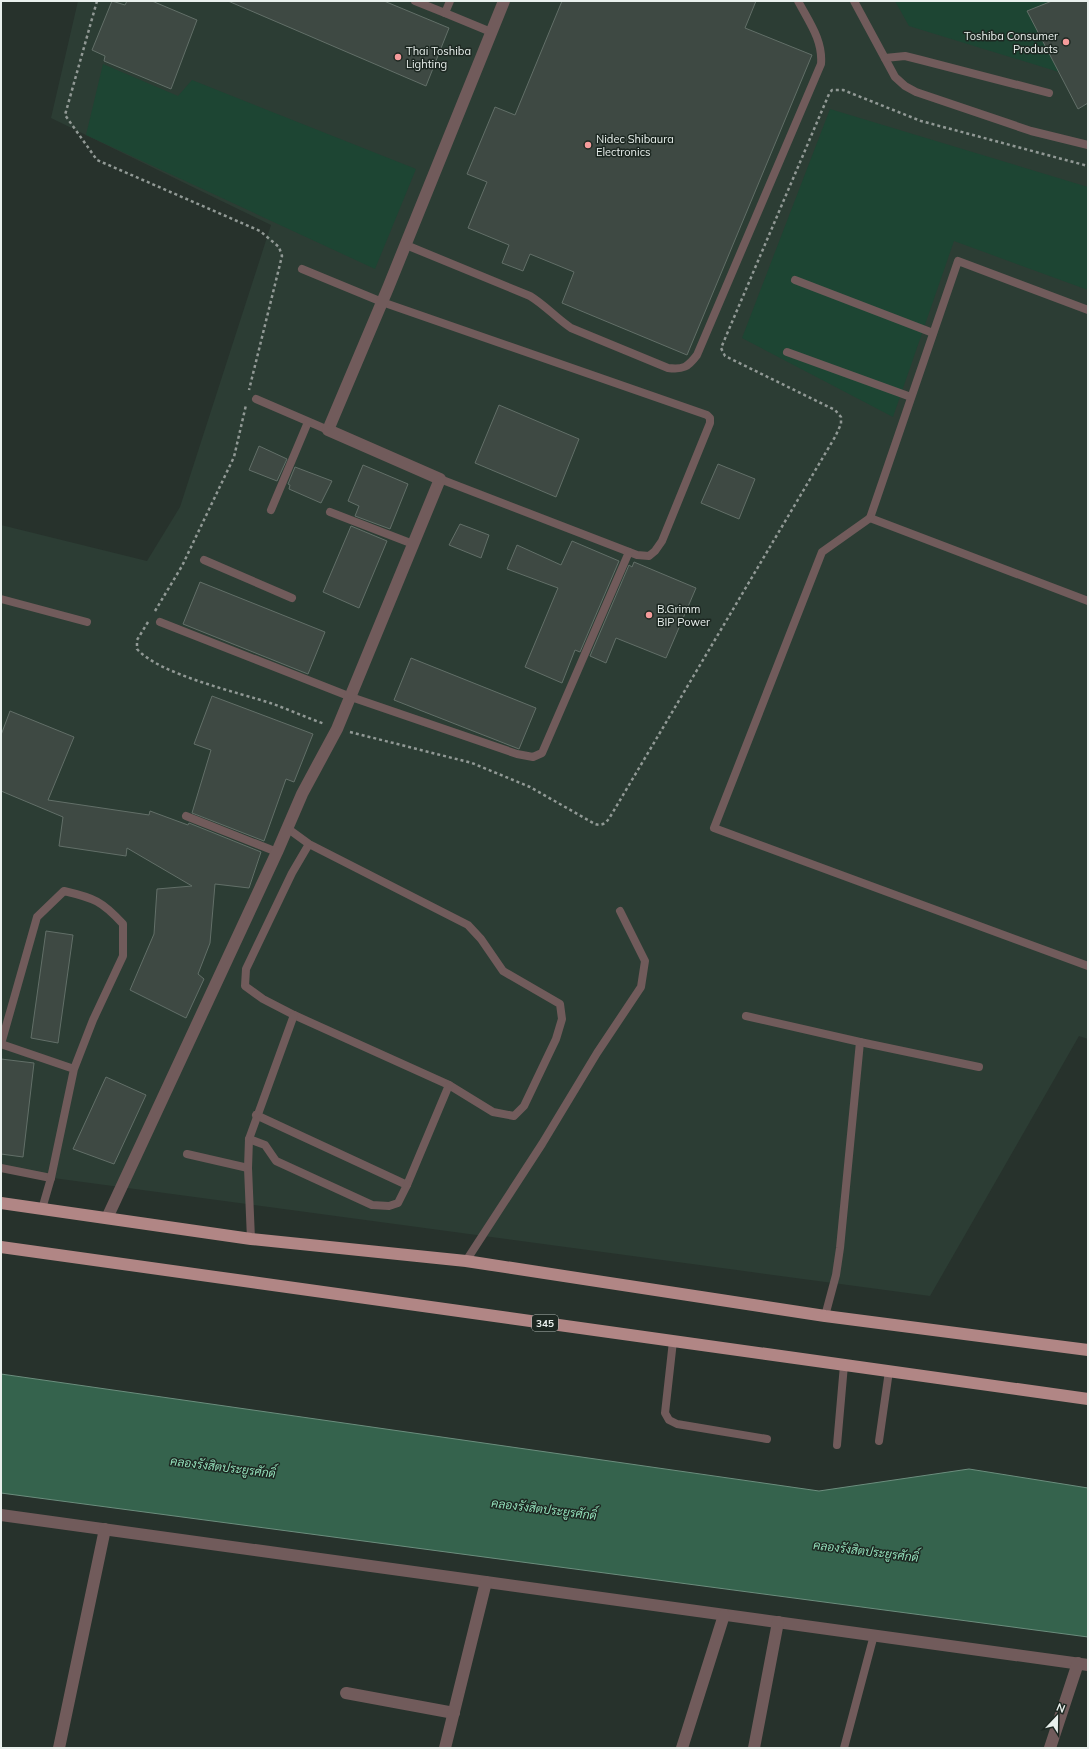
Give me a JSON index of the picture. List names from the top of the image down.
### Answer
{
  "streets": {
    "main road": ["345"]
  },
  "water": ["คลองรังสิตประยูรศักดิ์"],
  "places": [
    "Toshiba Consumer Products",
    "Thai Toshiba Lighting",
    "Nidec Shibaura Electronics",
    "B.Grimm BIP Power"
  ],
  "north": "top"
}
